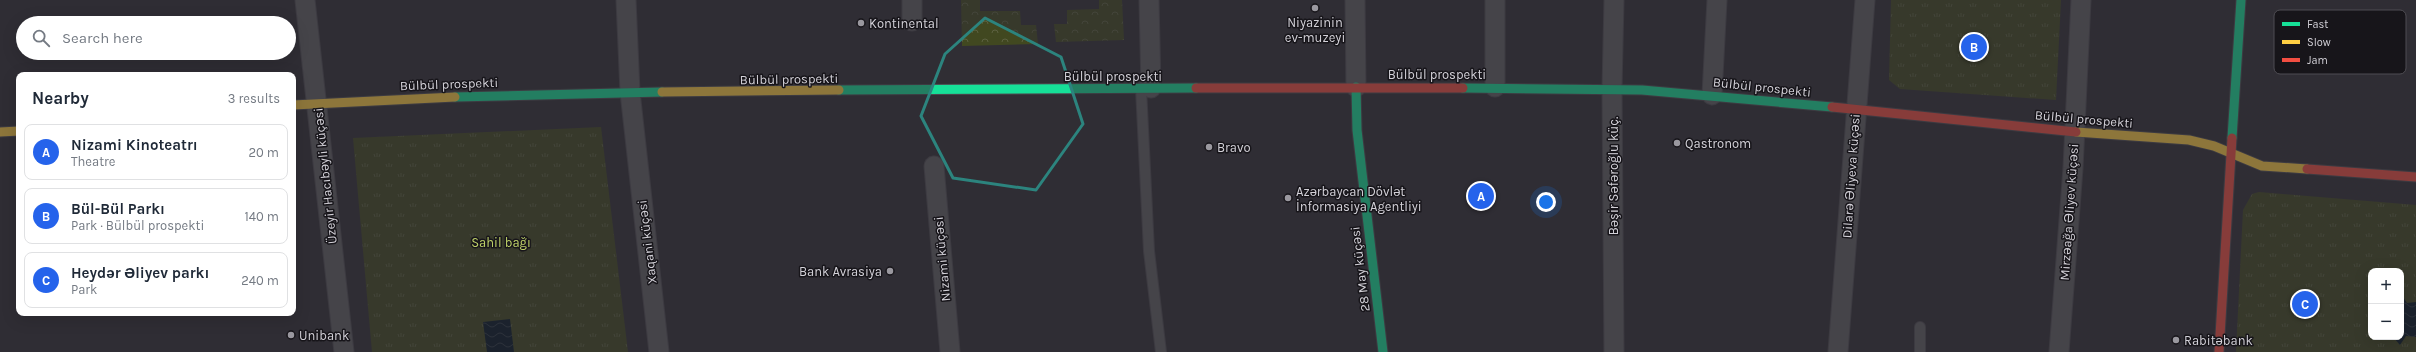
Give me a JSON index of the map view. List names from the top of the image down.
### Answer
{
  "streets": {
    "main road": ["Bülbül prospekti", "28 May küçəsi"],
    "street": [
      "Üzeyir Hacıbəyli küçəsi",
      "Bəşir Səfəroğlu küç.",
      "Dilarə Əliyeva küçəsi",
      "Mirzəağa Əliyev küçəsi",
      "Xaqani küçəsi",
      "Nizami küçəsi"
    ]
  },
  "crossings": [
    ["Bülbül prospekti", "Üzeyir Hacıbəyli küçəsi"],
    ["Bülbül prospekti", "Bəşir Səfəroğlu küç."],
    ["Bülbül prospekti", "Dilarə Əliyeva küçəsi"],
    ["Bülbül prospekti", "Mirzəağa Əliyev küçəsi"],
    ["Bülbül prospekti", "Xaqani küçəsi"],
    ["Bülbül prospekti", "28 May küçəsi"]
  ],
  "parks": ["Sahil bağı"],
  "places": [
    "Niyazinin ev-muzeyi",
    "Kontinental",
    "Qastronom",
    "Bravo",
    "Azərbaycan Dövlət İnformasiya Agentliyi",
    "Bank Avrasiya",
    "Unibank",
    "Rabitəbank"
  ],
  "legend": ["Fast", "Slow", "Jam"],
  "page": {
    "search": "Search here",
    "pins": ["B", "A", "C"],
    "heading": ["Nearby", "3 results"],
    "list": [
      {
        "mark": "A",
        "name": "Nizami Kinoteatrı",
        "note": "Theatre",
        "value": "20 m"
      },
      {
        "mark": "B",
        "name": "Bül-Bül Parkı",
        "note": "Park · Bülbül prospekti",
        "value": "140 m"
      },
      {
        "mark": "C",
        "name": "Heydər Əliyev parkı",
        "note": "Park",
        "value": "240 m"
      }
    ],
    "map_buttons": ["+", "−"]
  }
}
